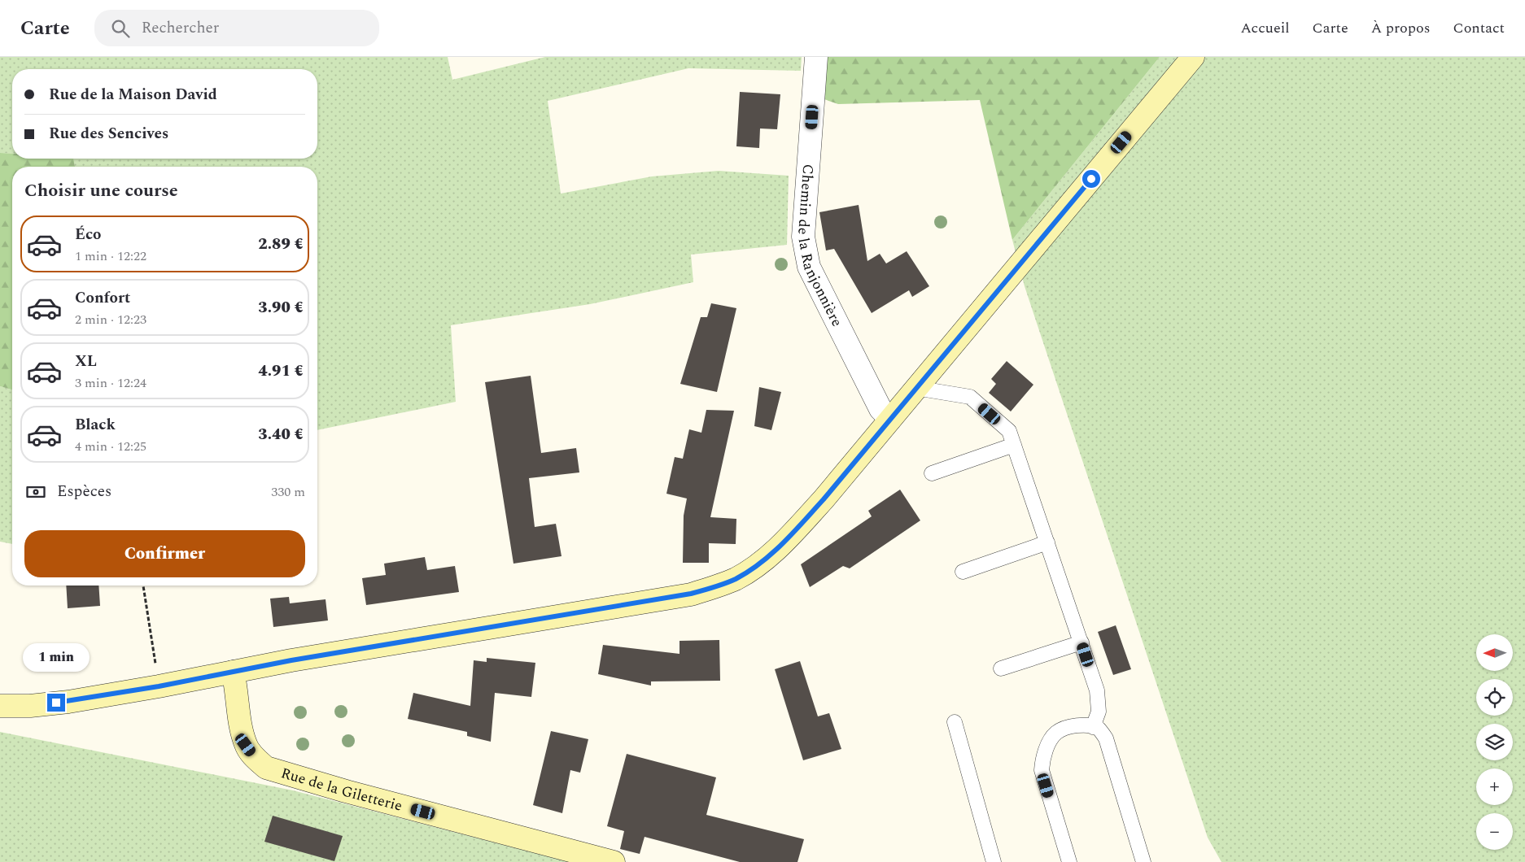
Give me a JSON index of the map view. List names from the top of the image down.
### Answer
{
  "streets": {
    "street": ["Chemin de la Ranjonnière", "Rue de la Giletterie"]
  },
  "north": "left",
  "page": {
    "header": "Carte",
    "search": "Rechercher",
    "nav": [
      "Accueil",
      "Carte",
      "À propos",
      "Contact"
    ],
    "banner": ["Rue de la Maison David", "Rue des Sencives"],
    "heading": "Choisir une course",
    "list": [
      {
        "name": "Éco",
        "note": "1 min · 12:22",
        "value": "2.89 €"
      },
      {
        "name": "Confort",
        "note": "2 min · 12:23",
        "value": "3.90 €"
      },
      {
        "name": "XL",
        "note": "3 min · 12:24",
        "value": "4.91 €"
      },
      {
        "name": "Black",
        "note": "4 min · 12:25",
        "value": "3.40 €"
      }
    ],
    "pay": ["Espèces", "330 m"],
    "buttons": "Confirmer",
    "map_buttons": ["+", "−"],
    "bubble": "1 min"
  }
}
